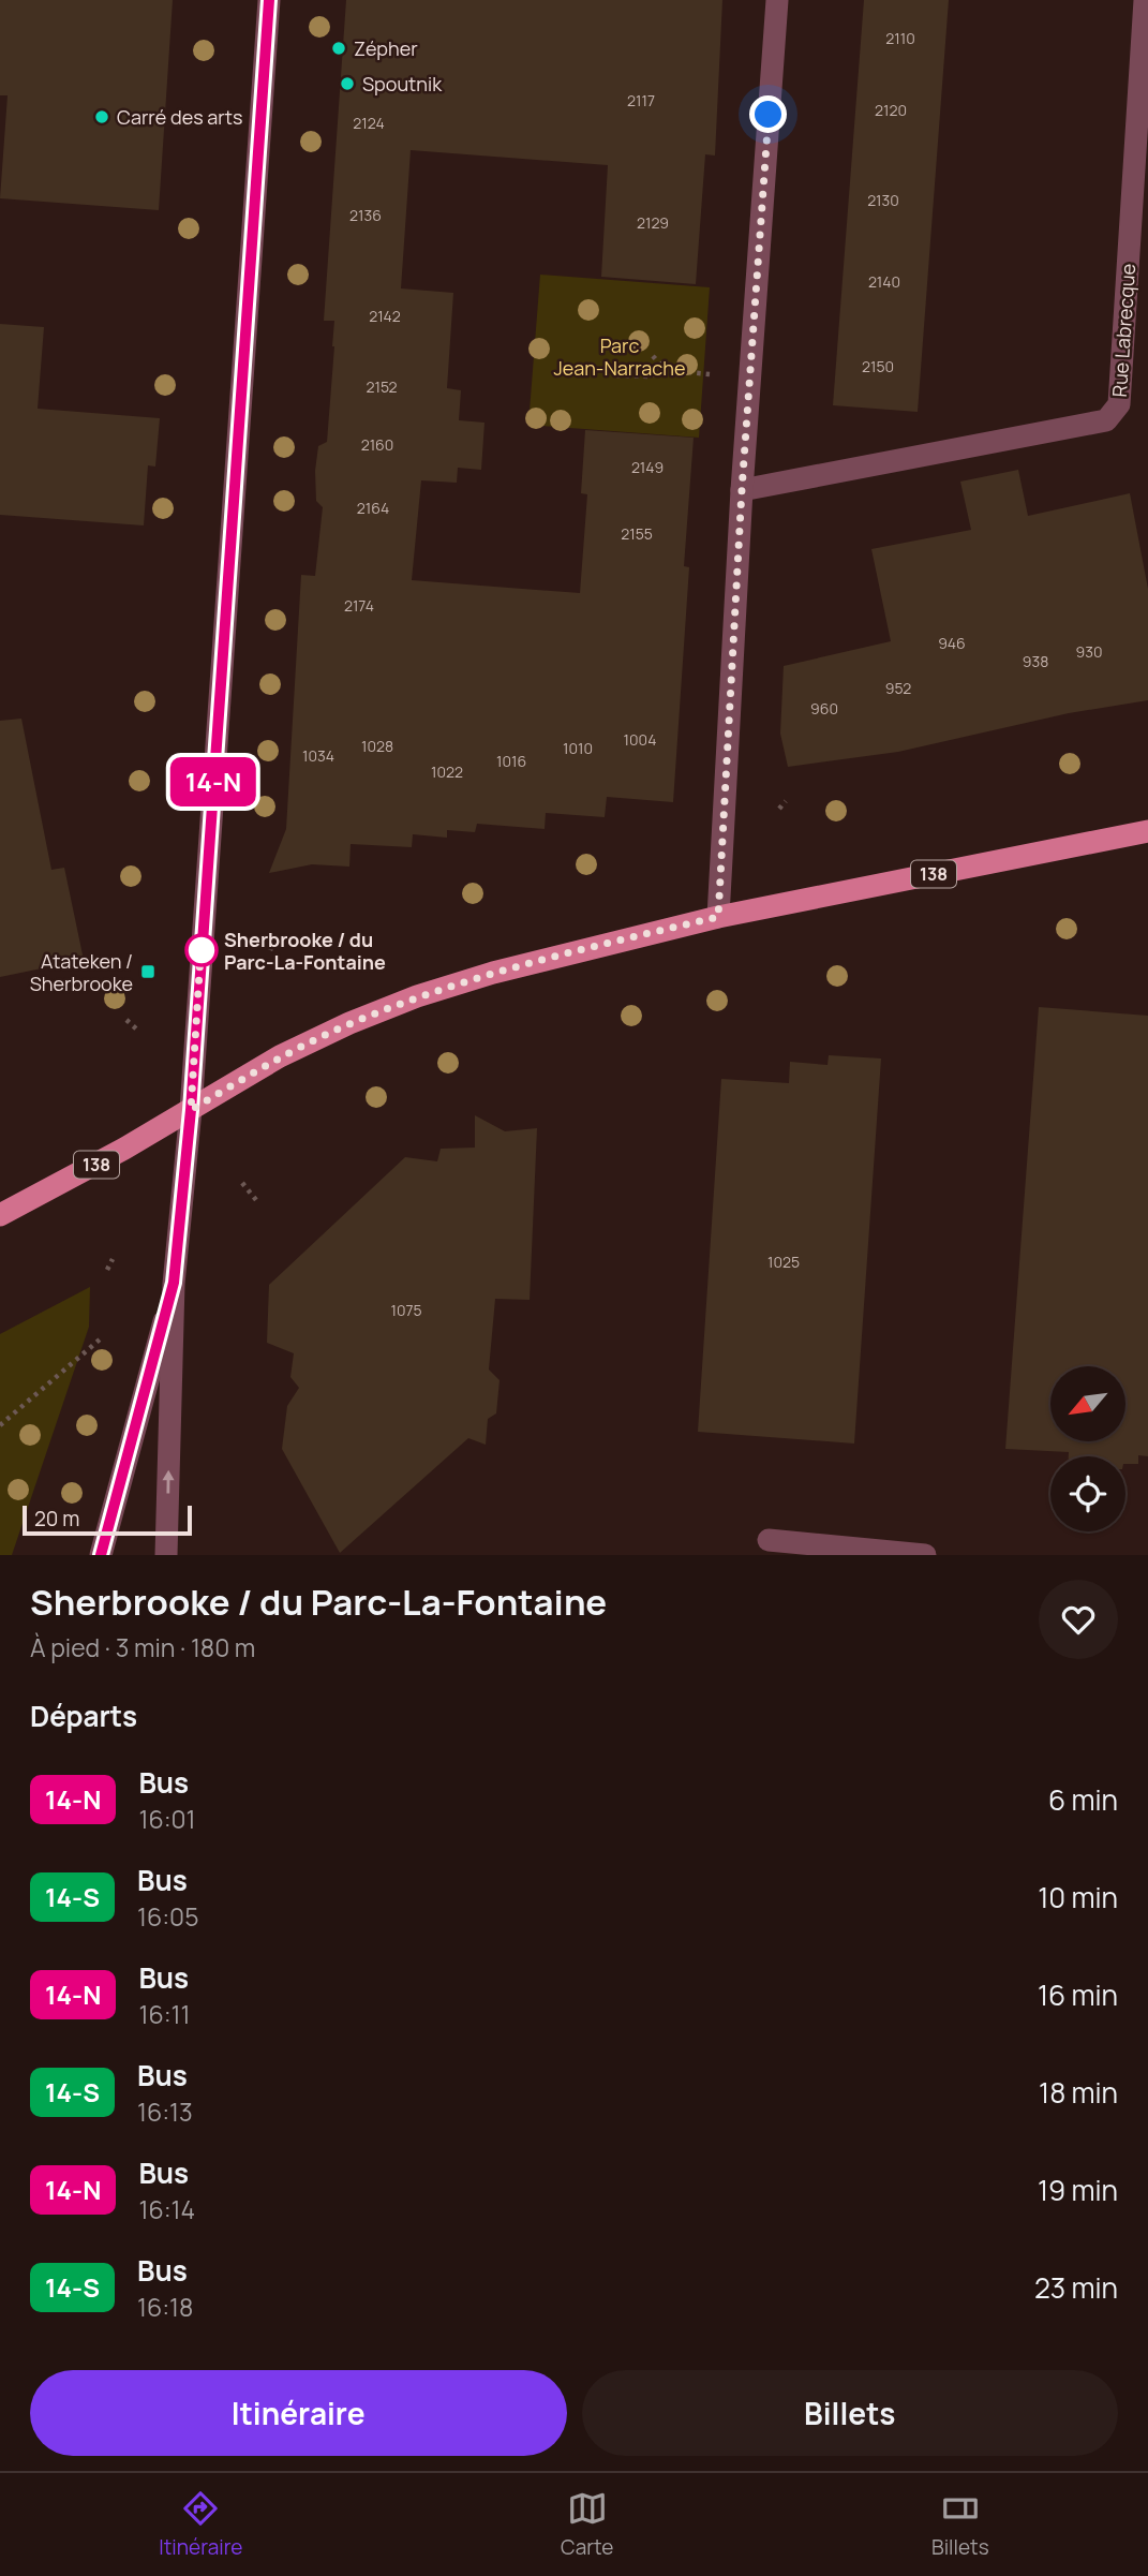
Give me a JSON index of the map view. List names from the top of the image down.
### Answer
{
  "streets": {
    "main road": ["138"],
    "street": ["Rue Labrecque"]
  },
  "parks": ["Parc Jean-Narrache"],
  "places": {
    "other": [
      "Zépher",
      "Spoutnik",
      "Carré des arts",
      "Sherbrooke / du Parc-La-Fontaine"
    ],
    "transit": ["Atateken / Sherbrooke"]
  },
  "lines": ["bus line 14-N"],
  "house_numbers": [
    "2110",
    "2117",
    "2120",
    "2124",
    "2130",
    "2136",
    "2129",
    "2140",
    "2142",
    "2150",
    "2152",
    "2160",
    "2149",
    "2164",
    "2155",
    "2174",
    "946",
    "930",
    "938",
    "952",
    "960",
    "1004",
    "1028",
    "1010",
    "1034",
    "1016",
    "1022",
    "1025",
    "1075"
  ],
  "scale_bar": "20 m",
  "north": "bottom left",
  "page": {
    "on_map": "14-N",
    "scale": "20 m",
    "heading": [
      ["Sherbrooke / du Parc-La-Fontaine", "À pied · 3 min · 180 m"],
      "Départs"
    ],
    "list": [
      {
        "mark": "14-N",
        "name": "Bus",
        "note": "16:01",
        "value": "6 min"
      },
      {
        "mark": "14-S",
        "name": "Bus",
        "note": "16:05",
        "value": "10 min"
      },
      {
        "mark": "14-N",
        "name": "Bus",
        "note": "16:11",
        "value": "16 min"
      },
      {
        "mark": "14-S",
        "name": "Bus",
        "note": "16:13",
        "value": "18 min"
      },
      {
        "mark": "14-N",
        "name": "Bus",
        "note": "16:14",
        "value": "19 min"
      },
      {
        "mark": "14-S",
        "name": "Bus",
        "note": "16:18",
        "value": "23 min"
      }
    ],
    "buttons": ["Itinéraire", "Billets"],
    "tabs": ["Itinéraire", "Carte", "Billets"]
  }
}
